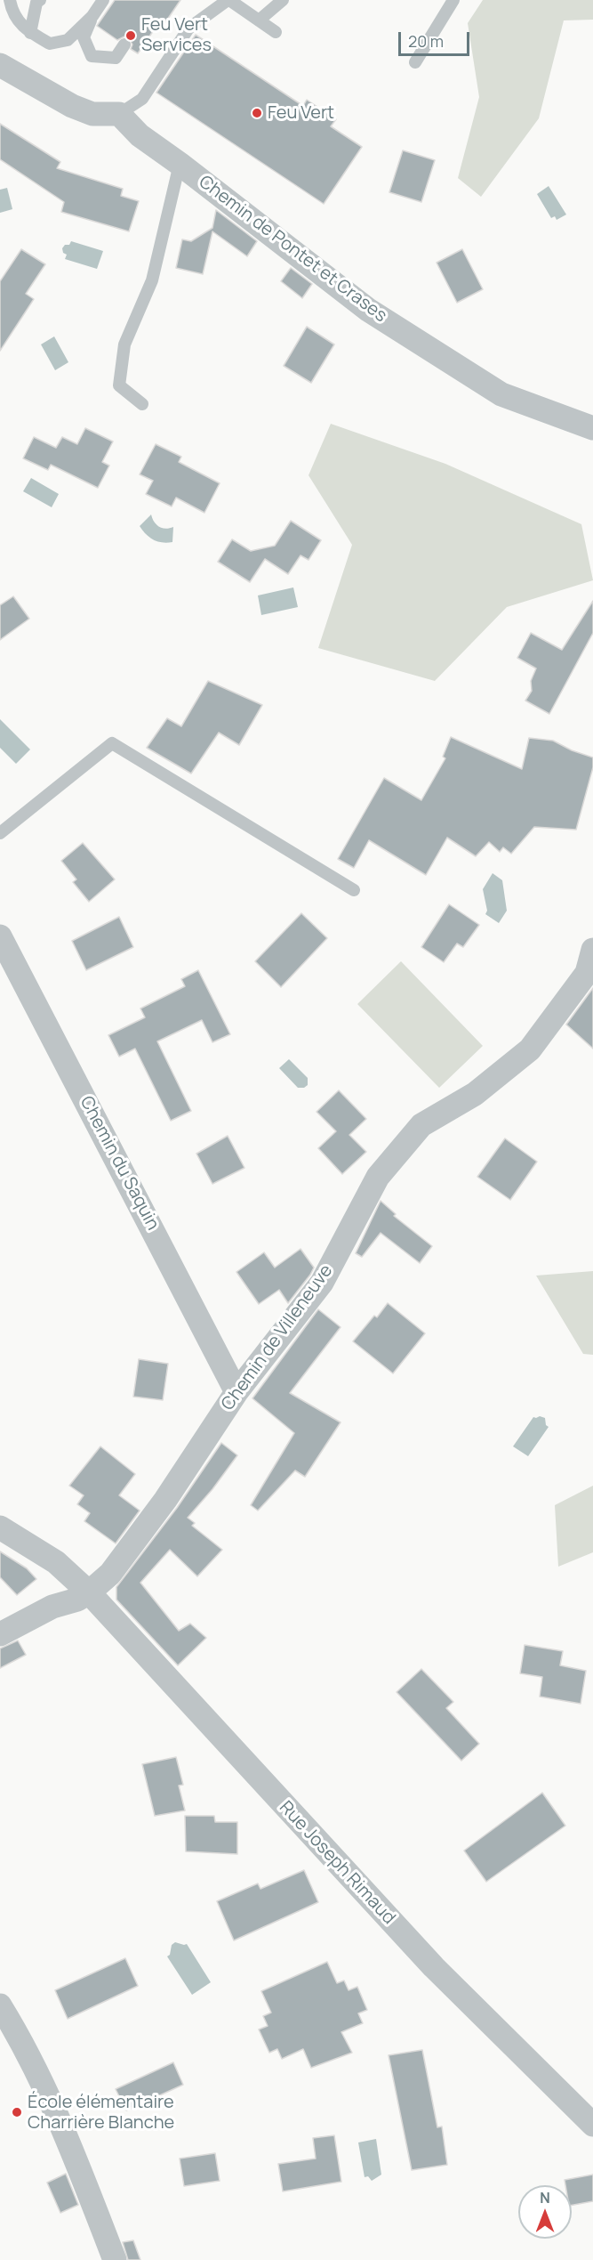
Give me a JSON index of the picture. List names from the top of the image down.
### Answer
{
  "streets": {
    "street": [
      "Chemin de Pontet et Crases",
      "Chemin du Saquin",
      "Chemin de Villeneuve",
      "Rue Joseph Rimaud"
    ]
  },
  "crossings": [
    ["Chemin du Saquin", "Chemin de Villeneuve"],
    ["Chemin de Villeneuve", "Rue Joseph Rimaud"]
  ],
  "places": ["Feu Vert Services", "Feu Vert", "École élémentaire Charrière Blanche"],
  "scale_bar": "20 m",
  "north": "top"
}
